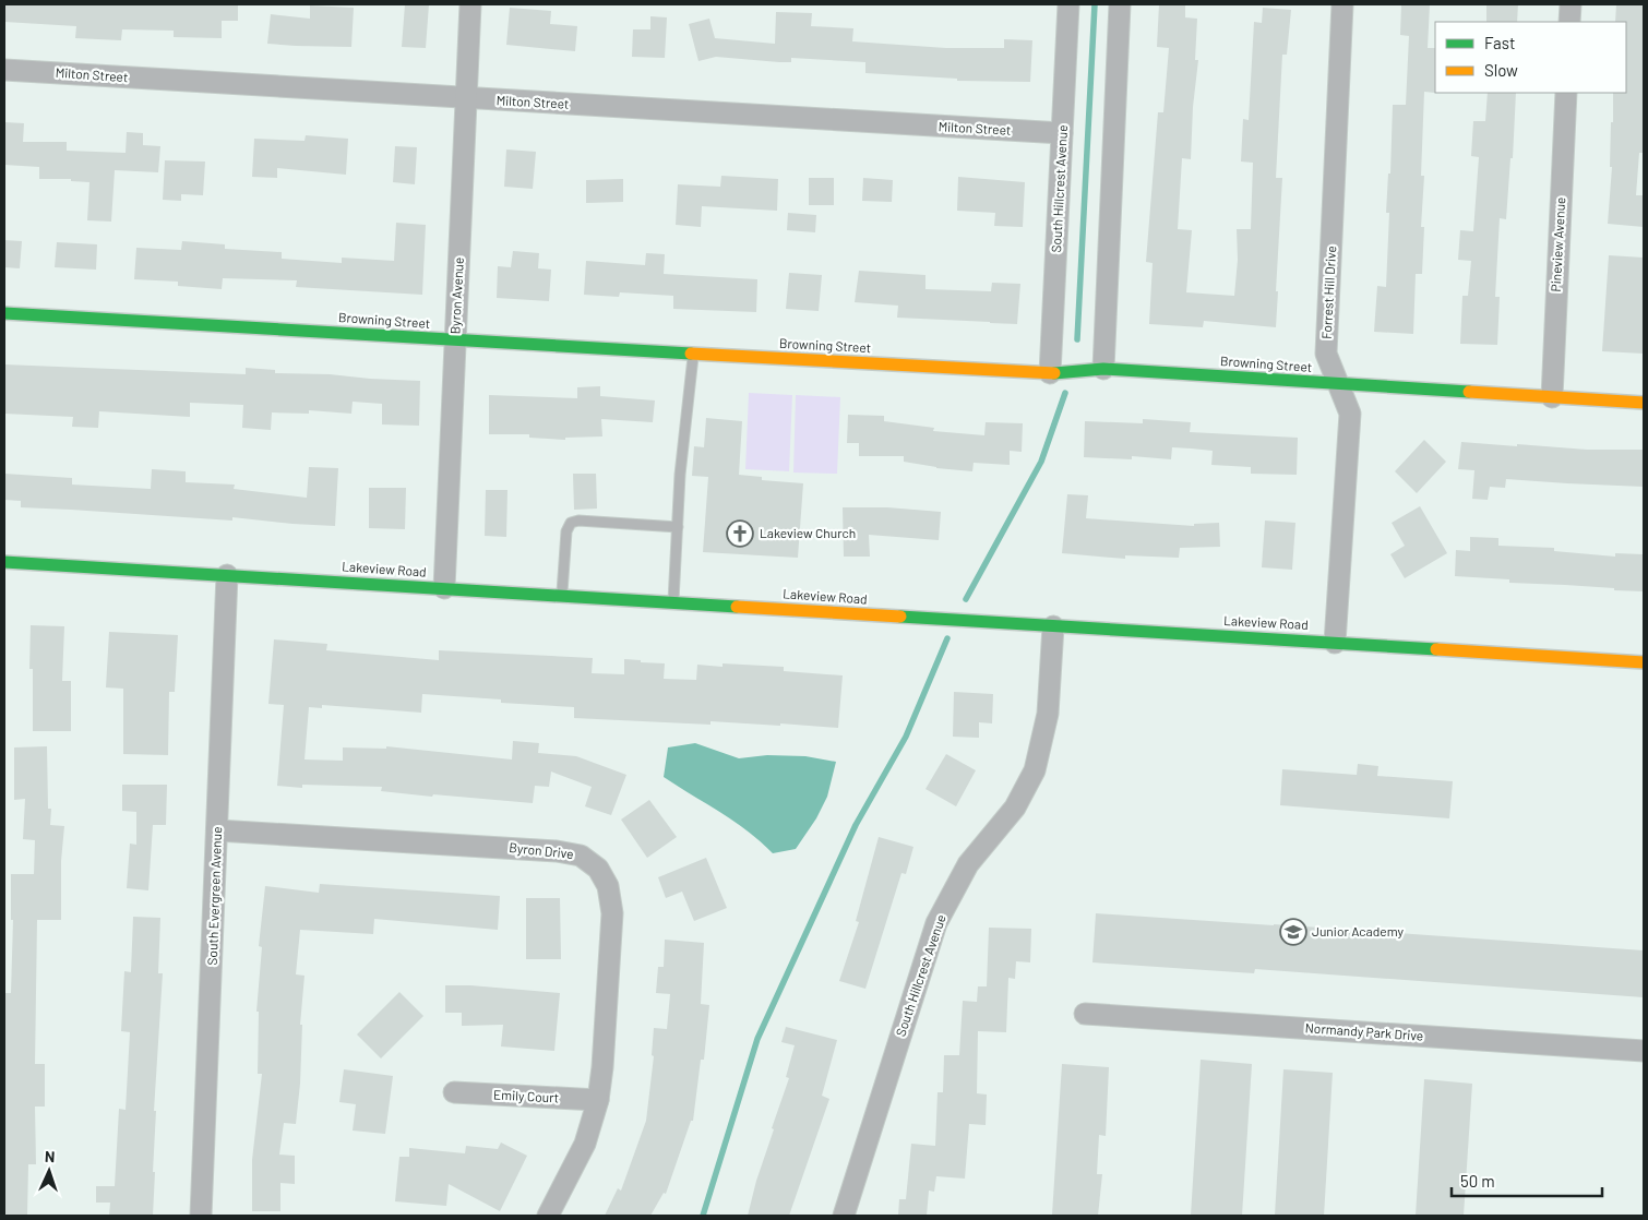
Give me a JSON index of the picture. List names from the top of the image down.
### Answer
{
  "streets": {
    "street": [
      "Milton Street",
      "South Hillcrest Avenue",
      "Pineview Avenue",
      "Forrest Hill Drive",
      "Byron Avenue",
      "Browning Street",
      "Lakeview Road",
      "Byron Drive",
      "South Evergreen Avenue",
      "Normandy Park Drive",
      "Emily Court"
    ]
  },
  "crossings": [
    ["Milton Street", "South Hillcrest Avenue"],
    ["Milton Street", "Byron Avenue"],
    ["South Hillcrest Avenue", "Browning Street"],
    ["South Hillcrest Avenue", "Lakeview Road"],
    ["Pineview Avenue", "Browning Street"],
    ["Forrest Hill Drive", "Browning Street"],
    ["Forrest Hill Drive", "Lakeview Road"],
    ["Byron Avenue", "Browning Street"],
    ["Byron Avenue", "Lakeview Road"],
    ["Lakeview Road", "South Evergreen Avenue"],
    ["Byron Drive", "South Evergreen Avenue"],
    ["Byron Drive", "Emily Court"]
  ],
  "places": {
    "church": ["Lakeview Church"],
    "school or university": ["Junior Academy"]
  },
  "legend": ["Fast", "Slow"],
  "scale_bar": "50 m",
  "north": "top"
}
